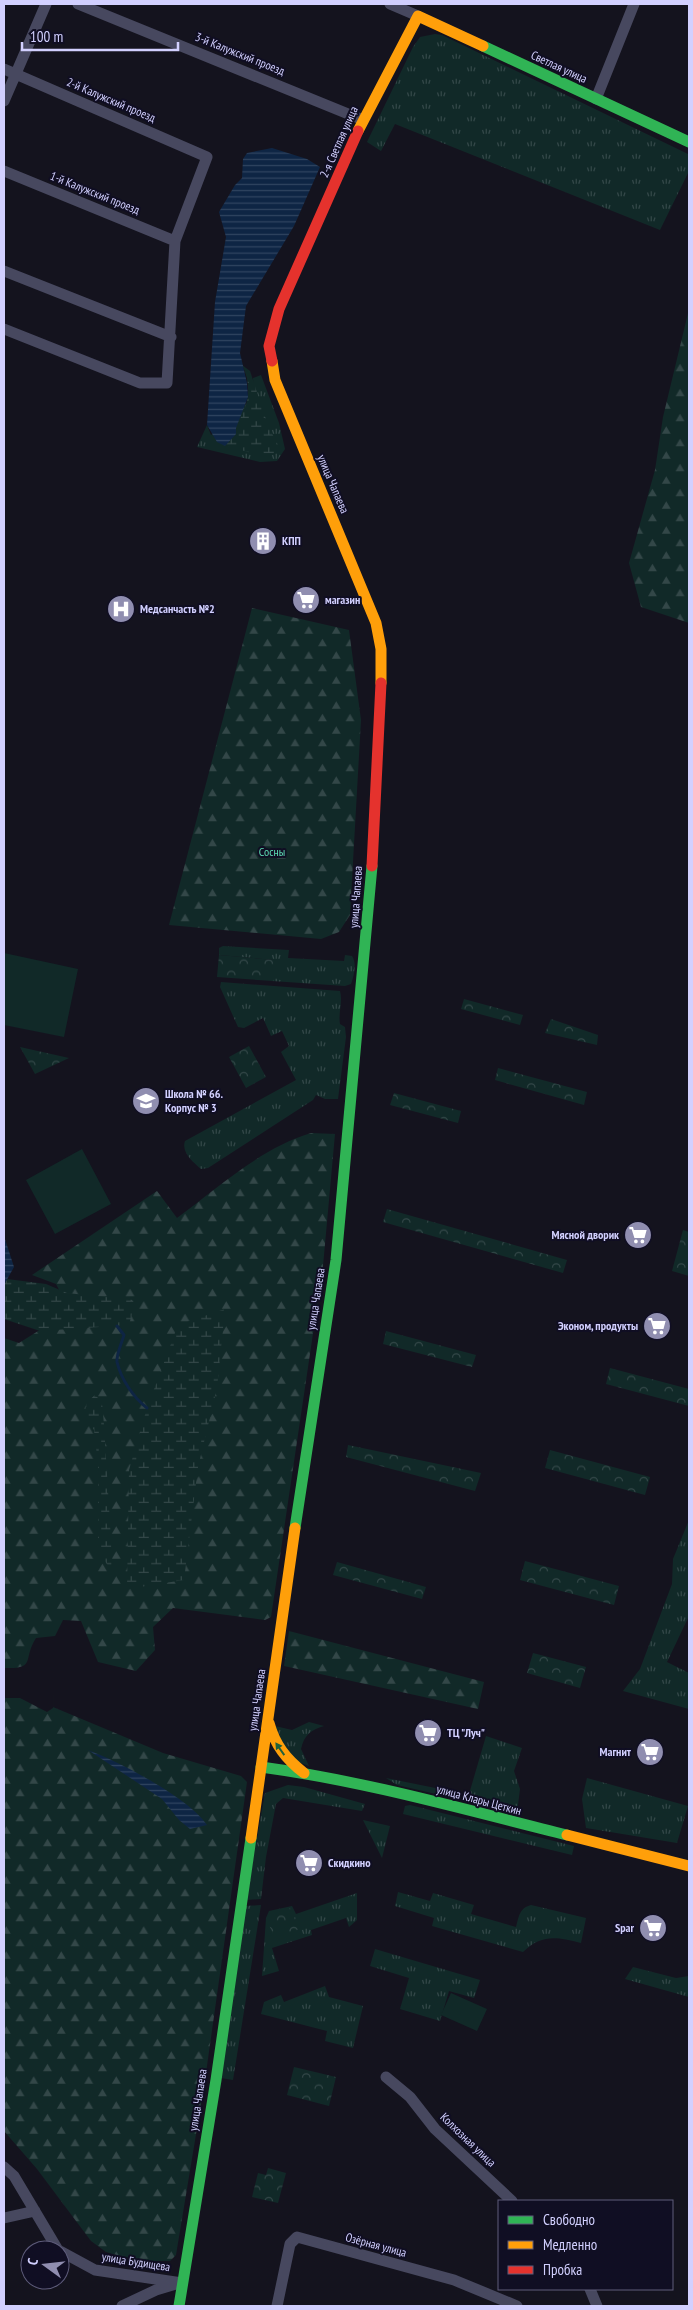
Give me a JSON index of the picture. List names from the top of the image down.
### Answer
{
  "streets": {
    "street": [
      "3-й Калужский проезд",
      "Светлая улица",
      "2-й Калужский проезд",
      "2-я Светлая улица",
      "1-й Калужский проезд",
      "улица Чапаева",
      "улица Клары Цеткин",
      "Колхозная улица",
      "Озёрная улица",
      "улица Будищева"
    ]
  },
  "crossings": [
    ["3-й Калужский проезд", "2-я Светлая улица"],
    ["Светлая улица", "2-я Светлая улица"],
    ["2-й Калужский проезд", "1-й Калужский проезд"],
    ["2-я Светлая улица", "улица Чапаева"],
    ["улица Чапаева", "улица Клары Цеткин"],
    ["улица Чапаева", "улица Будищева"]
  ],
  "parks": ["Сосны"],
  "places": {
    "building": ["КПП"],
    "supermarket": [
      "магазин",
      "Мясной дворик",
      "Эконом, продукты",
      "ТЦ \"Луч\"",
      "Магнит",
      "Скидкино",
      "Spar"
    ],
    "hospital": ["Медсанчасть №2"],
    "school or university": ["Школа № 66. Корпус № 3"]
  },
  "legend": ["Свободно", "Медленно", "Пробка"],
  "scale_bar": "100 m",
  "north": "left"
}
